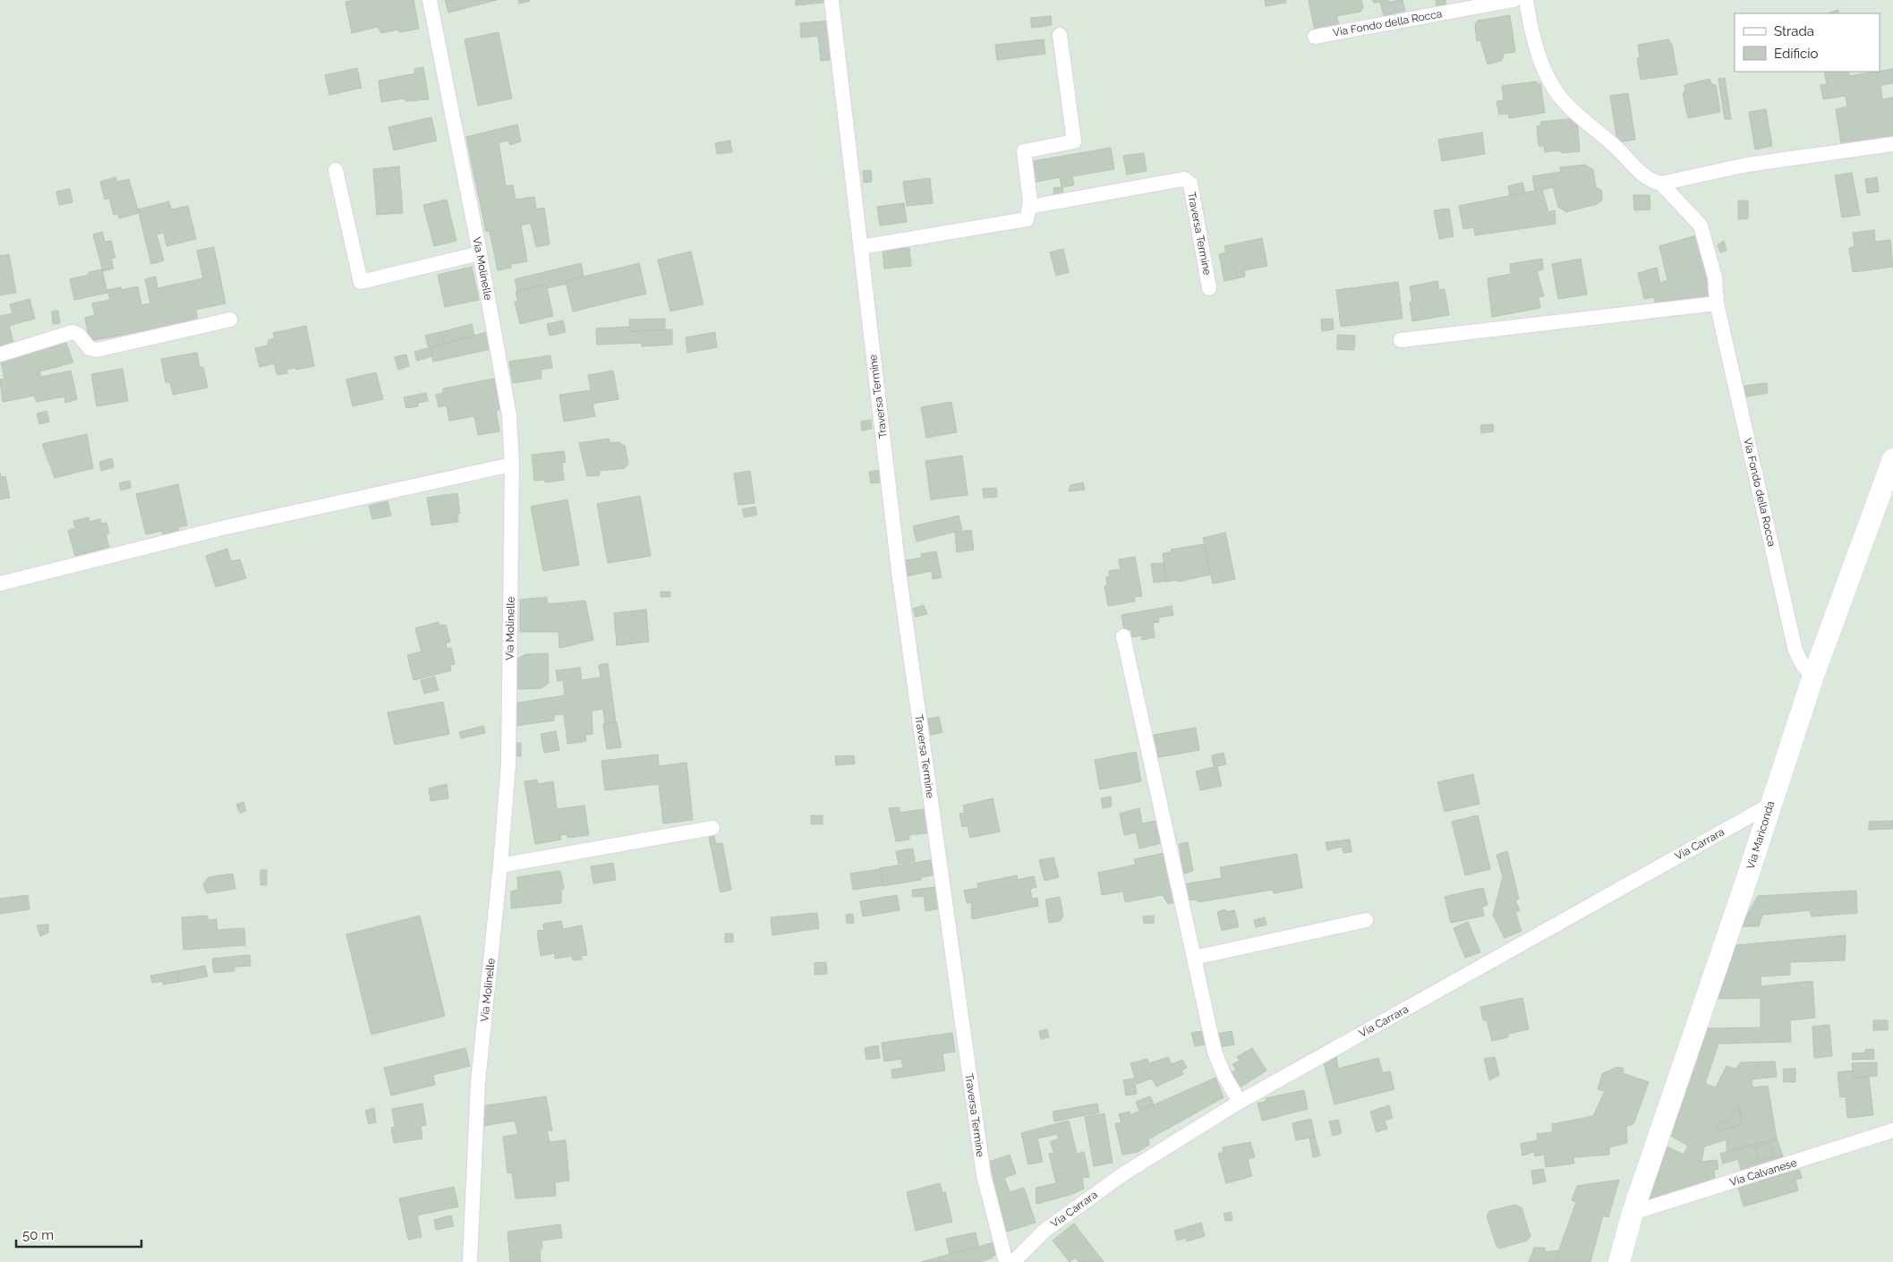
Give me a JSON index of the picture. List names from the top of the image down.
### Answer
{
  "streets": {
    "street": [
      "Via Fondo della Rocca",
      "Traversa Termine",
      "Via Molinelle",
      "Via Mariconda",
      "Via Carrara",
      "Via Calvanese"
    ]
  },
  "crossings": [
    ["Via Fondo della Rocca", "Via Mariconda"],
    ["Via Mariconda", "Via Carrara"],
    ["Via Mariconda", "Via Calvanese"]
  ],
  "legend": ["Strada", "Edificio"],
  "scale_bar": "50 m"
}
